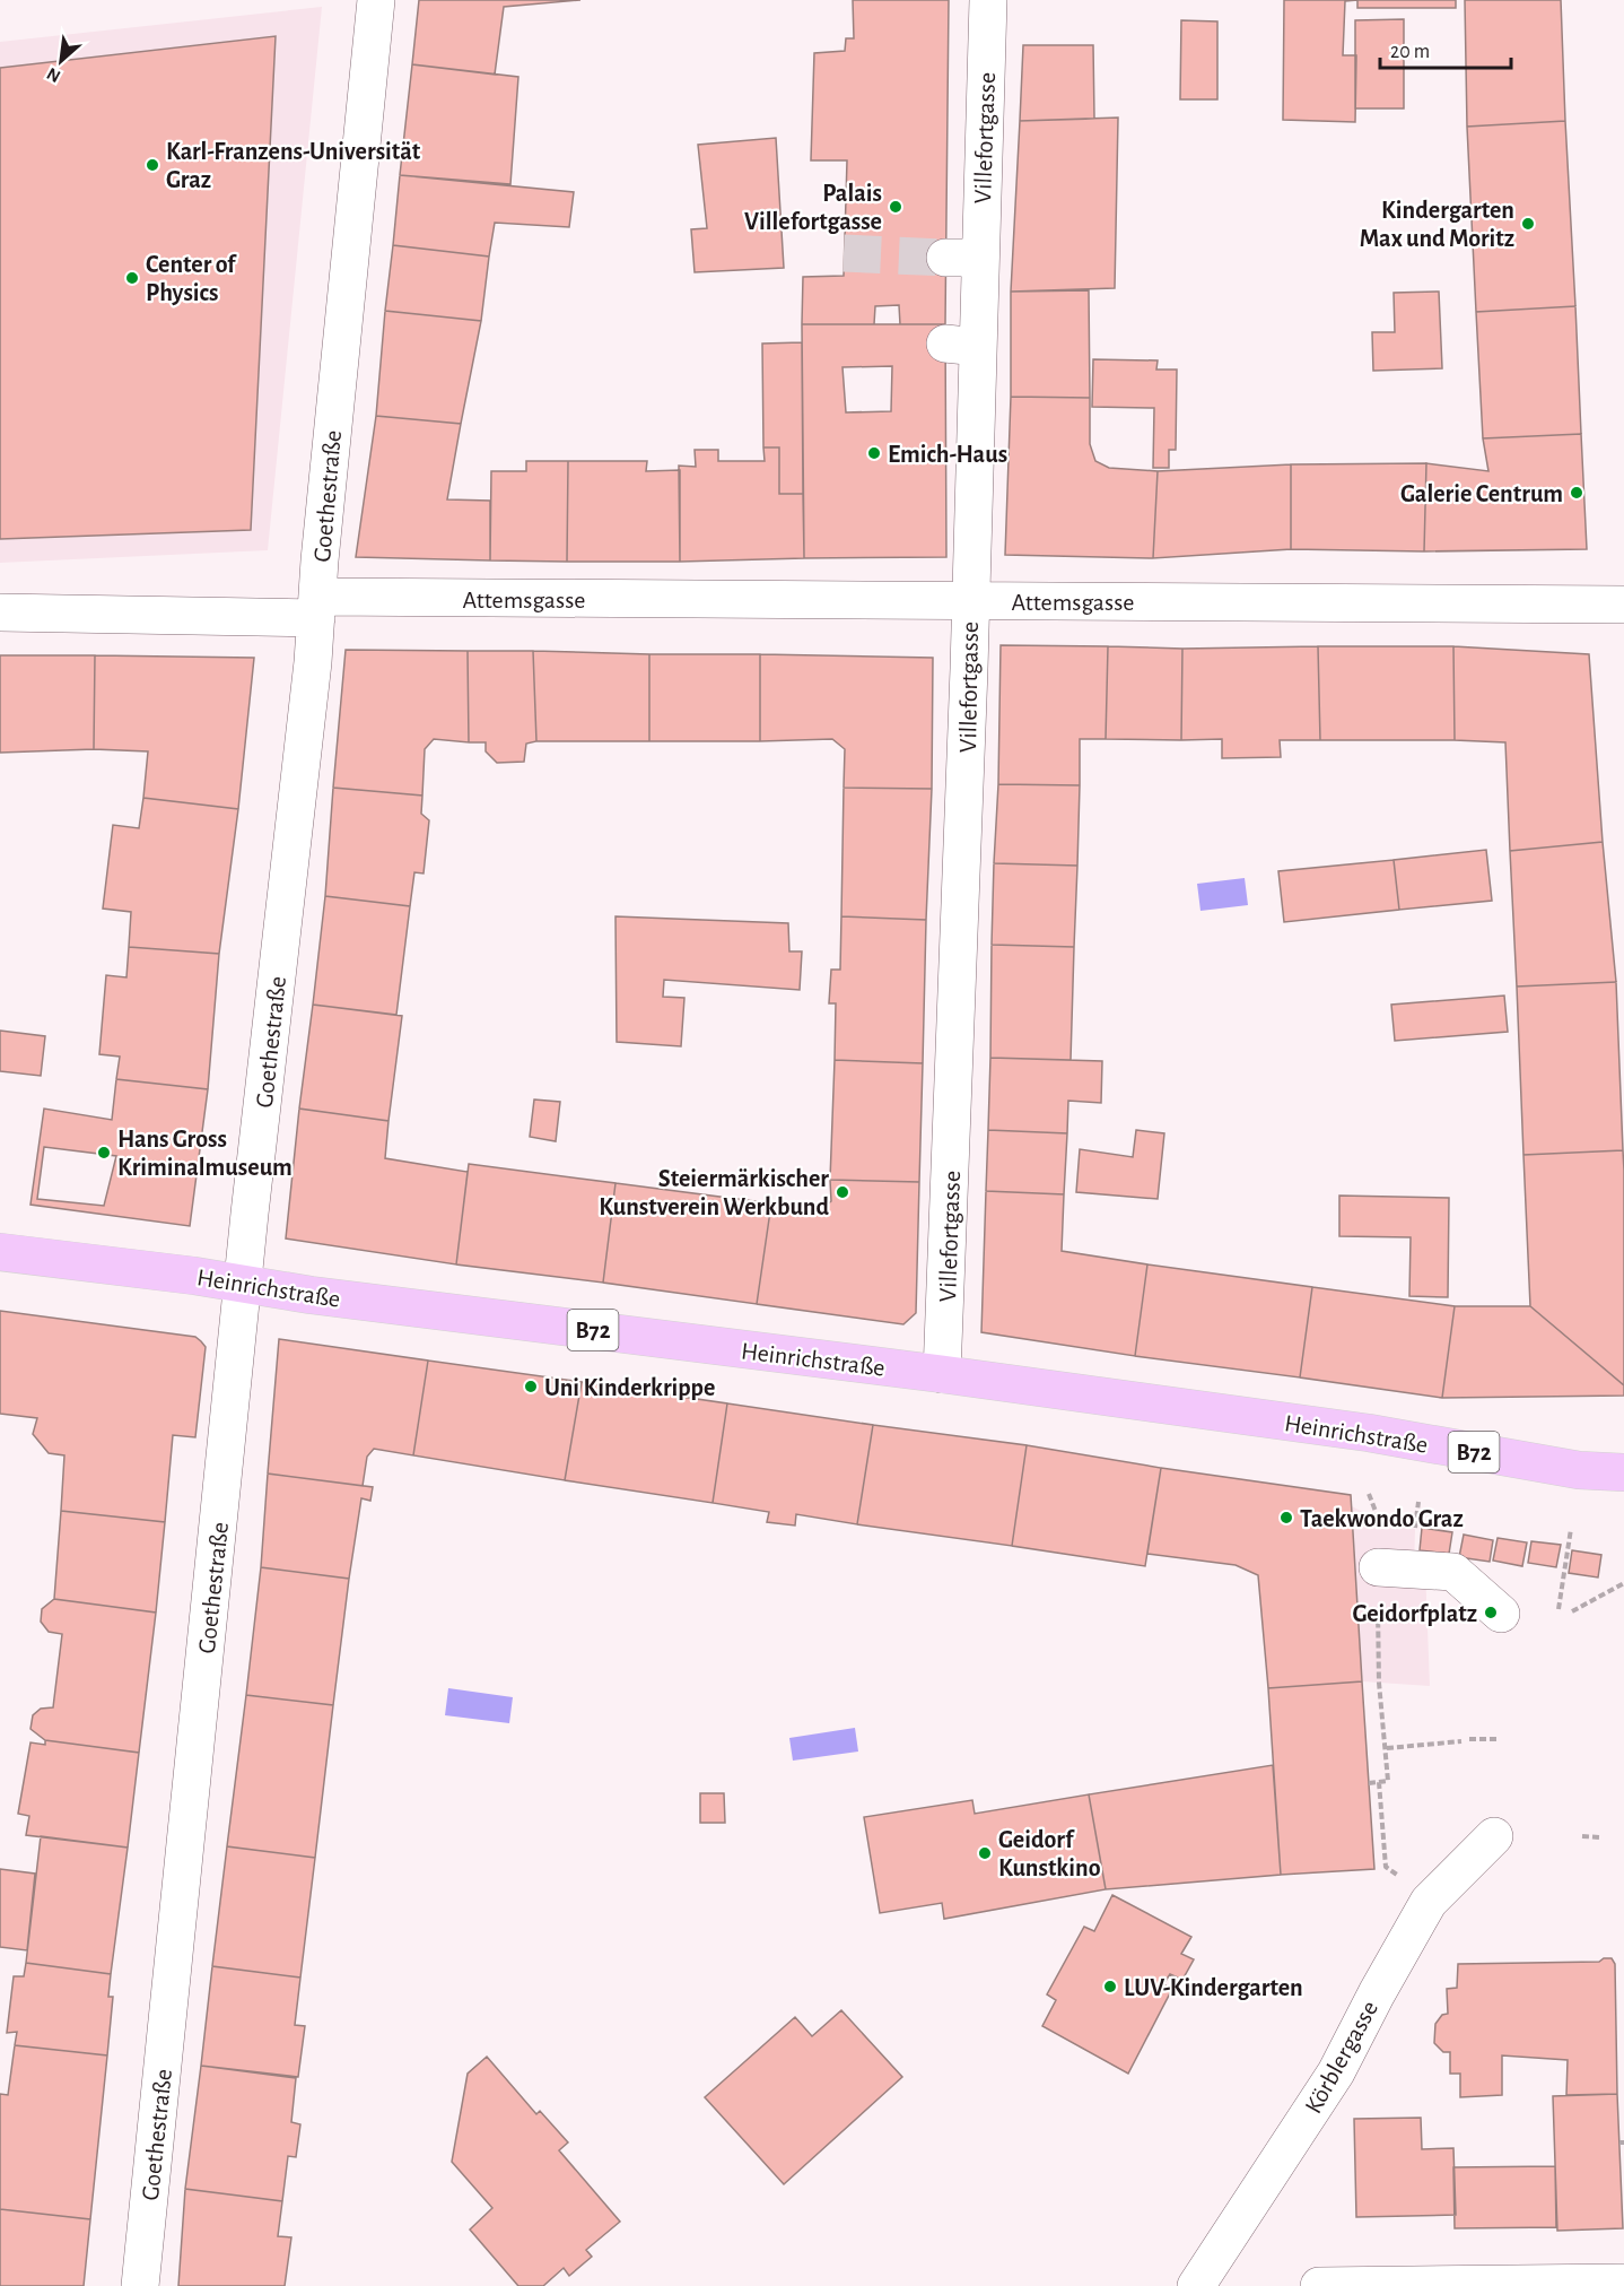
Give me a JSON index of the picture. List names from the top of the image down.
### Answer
{
  "streets": {
    "main road": ["Heinrichstraße", "B72"],
    "street": [
      "Villefortgasse",
      "Goethestraße",
      "Attemsgasse",
      "Körblergasse"
    ]
  },
  "crossings": [
    ["Villefortgasse", "Attemsgasse"],
    ["Villefortgasse", "Heinrichstraße"],
    ["Goethestraße", "Attemsgasse"],
    ["Goethestraße", "Heinrichstraße"]
  ],
  "places": [
    "Karl-Franzens-Universität Graz",
    "Palais Villefortgasse",
    "Kindergarten Max und Moritz",
    "Center of Physics",
    "Emich-Haus",
    "Galerie Centrum",
    "Hans Gross Kriminalmuseum",
    "Steiermärkischer Kunstverein Werkbund",
    "Uni Kinderkrippe",
    "Taekwondo Graz",
    "Geidorfplatz",
    "Geidorf Kunstkino",
    "LUV-Kindergarten"
  ],
  "scale_bar": "20 m",
  "north": "bottom left"
}
